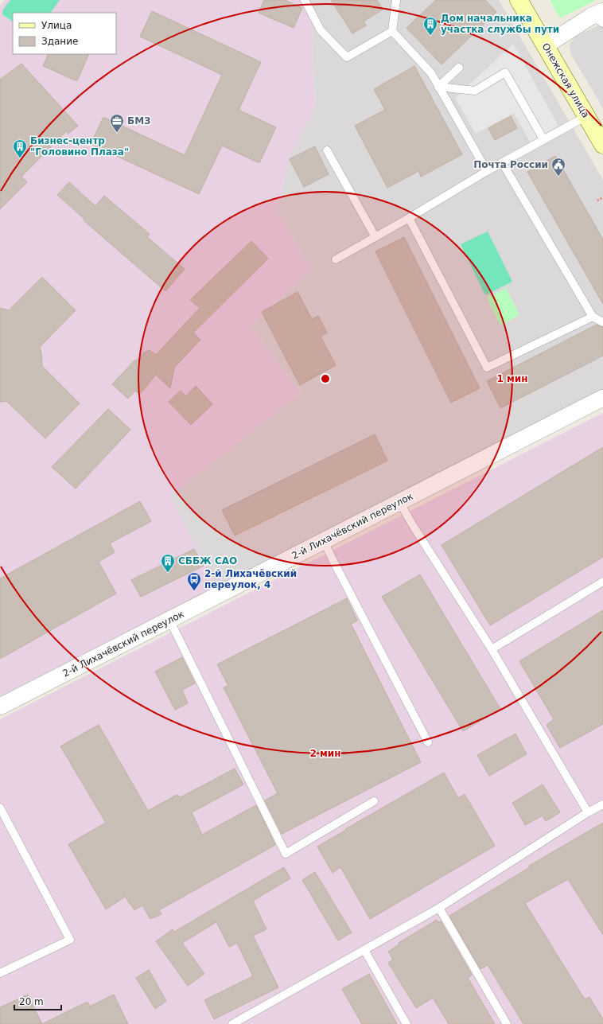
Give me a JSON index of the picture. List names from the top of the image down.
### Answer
{
  "streets": {
    "main road": ["Онежская улица"],
    "street": ["2-й Лихачёвский переулок"]
  },
  "places": {
    "building": ["Дом начальника участка службы пути", "Бизнес-центр \"Головино Плаза\"", "СББЖ САО"],
    "office": ["БМЗ"],
    "public building": ["Почта России"],
    "bus stop": ["2-й Лихачёвский переулок, 4"]
  },
  "legend": ["Улица", "Здание"],
  "scale_bar": "20 m",
  "rings": ["1 мин", "2 мин"]
}
